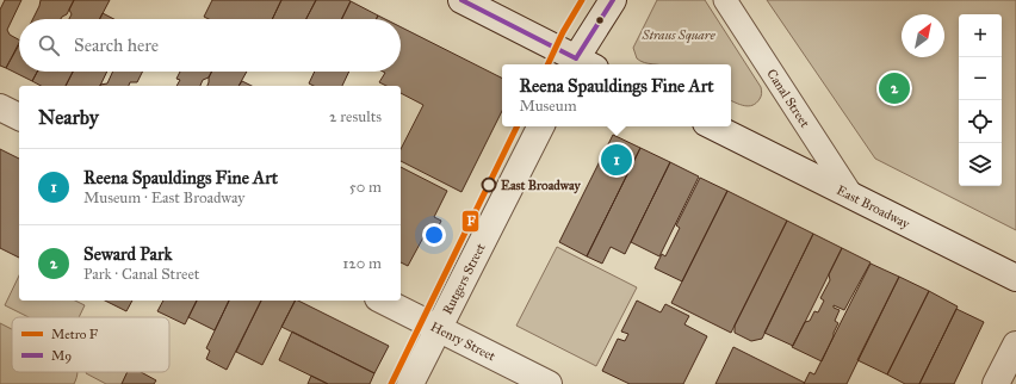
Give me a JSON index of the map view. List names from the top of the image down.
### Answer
{
  "streets": {
    "street": [
      "Canal Street",
      "East Broadway",
      "Rutgers Street",
      "Henry Street"
    ]
  },
  "crossings": [
    ["Canal Street", "East Broadway"],
    ["Rutgers Street", "Henry Street"]
  ],
  "parks": ["Straus Square"],
  "places": ["East Broadway"],
  "lines": ["metro line F", "transit line M9"],
  "legend": ["Metro F", "M9"],
  "north": "top right",
  "page": {
    "map_buttons": ["+", "−"],
    "search": "Search here",
    "popup": ["Reena Spauldings Fine Art", "Museum"],
    "pins": ["2", "1"],
    "heading": ["Nearby", "2 results"],
    "list": [
      {
        "mark": "1",
        "name": "Reena Spauldings Fine Art",
        "note": "Museum · East Broadway",
        "value": "50 m"
      },
      {
        "mark": "2",
        "name": "Seward Park",
        "note": "Park · Canal Street",
        "value": "120 m"
      }
    ]
  }
}
